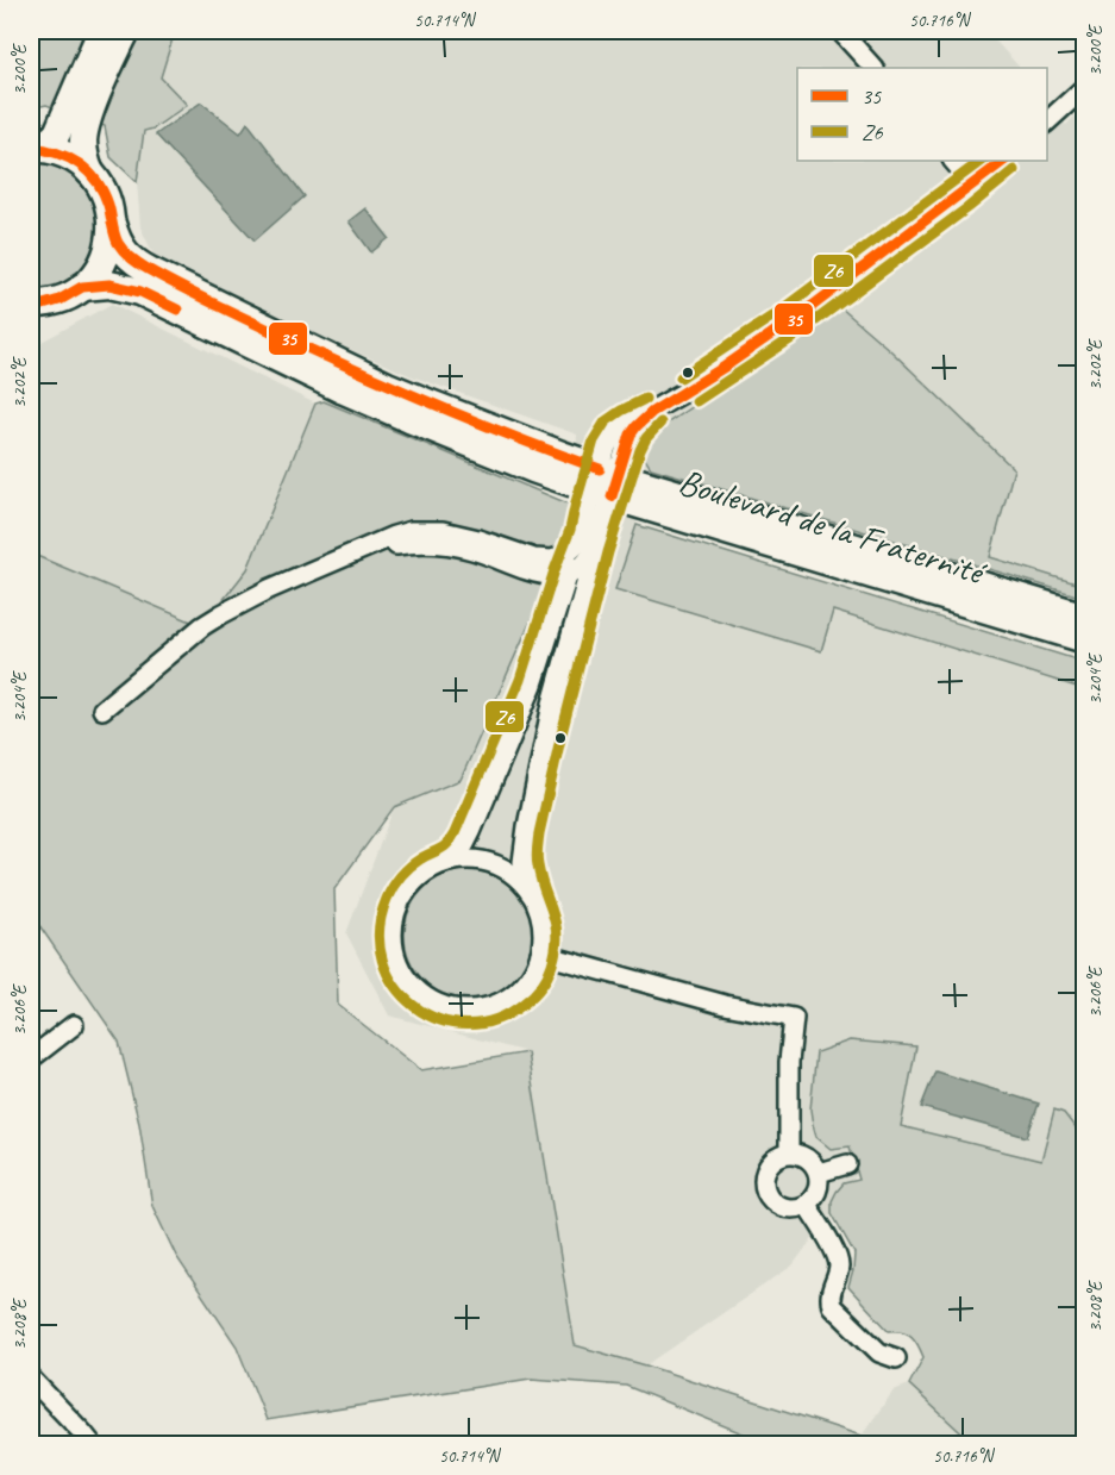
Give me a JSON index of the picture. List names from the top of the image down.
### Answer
{
  "streets": {
    "main road": ["Boulevard de la Fraternité"]
  },
  "lines": ["transit line 35", "transit line Z6"],
  "legend": ["35", "Z6"],
  "coordinates": [
    "50.714°N",
    "50.716°N",
    "3.200°E",
    "3.202°E",
    "3.204°E",
    "3.206°E",
    "3.208°E"
  ]
}
